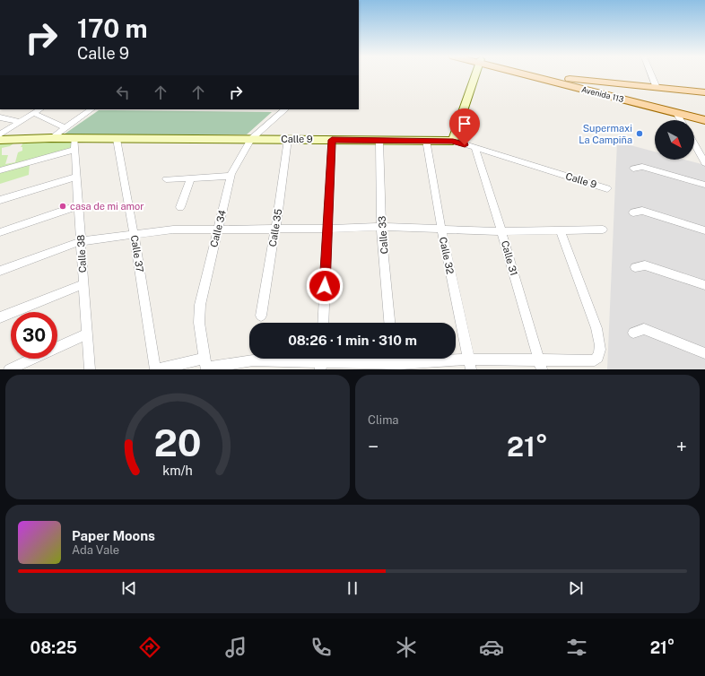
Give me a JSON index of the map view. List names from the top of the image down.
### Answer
{
  "streets": {
    "main road": ["Avenida 113"],
    "street": [
      "Calle 9",
      "Calle 35",
      "Calle 34",
      "Calle 33",
      "Calle 38",
      "Calle 37",
      "Calle 32",
      "Calle 31"
    ]
  },
  "crossings": [
    ["Calle 9", "Calle 35"],
    ["Calle 9", "Calle 34"],
    ["Calle 9", "Calle 33"],
    ["Calle 9", "Calle 38"],
    ["Calle 9", "Calle 37"],
    ["Calle 9", "Calle 32"],
    ["Calle 9", "Calle 31"]
  ],
  "places": ["Supermaxi La Campiña", "casa de mi amor"],
  "north": "bottom right",
  "page": {
    "turn": ["170 m", "Calle 9"],
    "limit": "30",
    "trip": "08:26 · 1 min · 310 m",
    "tile": "Clima",
    "heat": ["−", "21°", "+"],
    "song": ["Paper Moons", "Ada Vale"],
    "tabs": ["08:25", "21°"],
    "gauge": ["20", "km/h"]
  }
}
